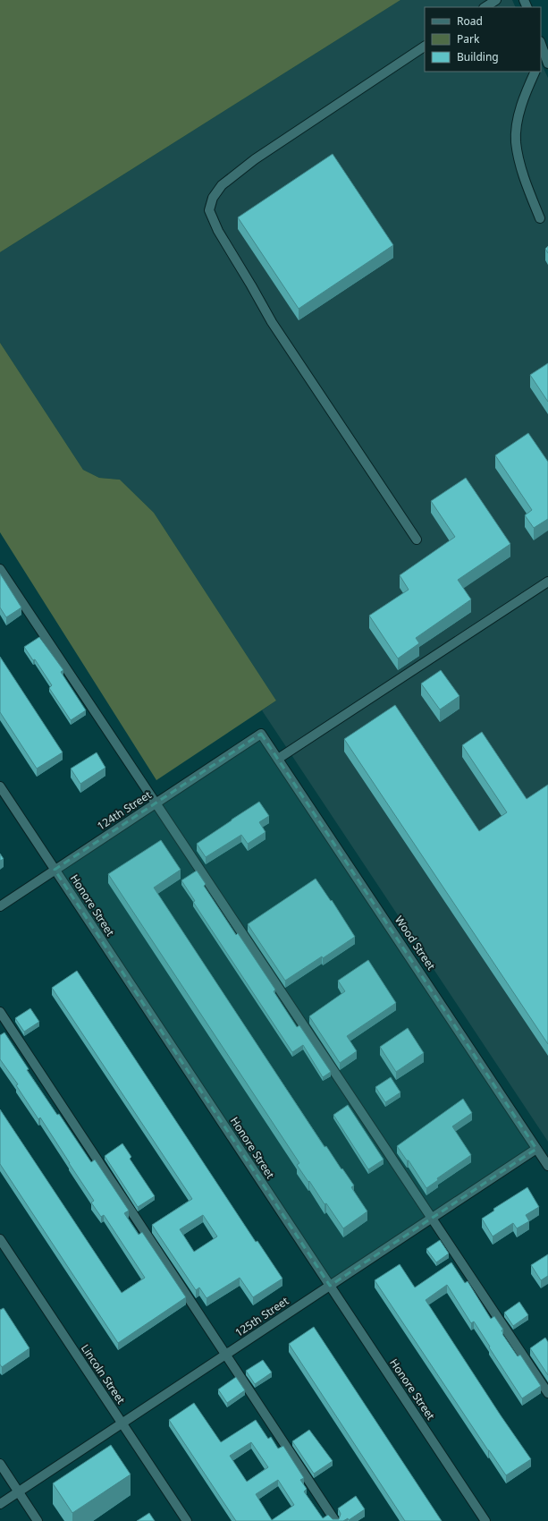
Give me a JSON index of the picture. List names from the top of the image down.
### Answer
{
  "streets": {
    "street": [
      "124th Street",
      "Honore Street",
      "Wood Street",
      "125th Street",
      "Lincoln Street"
    ]
  },
  "crossings": [
    ["124th Street", "Honore Street"],
    ["124th Street", "Wood Street"],
    ["Honore Street", "125th Street"],
    ["Wood Street", "125th Street"],
    ["125th Street", "Lincoln Street"]
  ],
  "legend": ["Road", "Park", "Building"]
}
